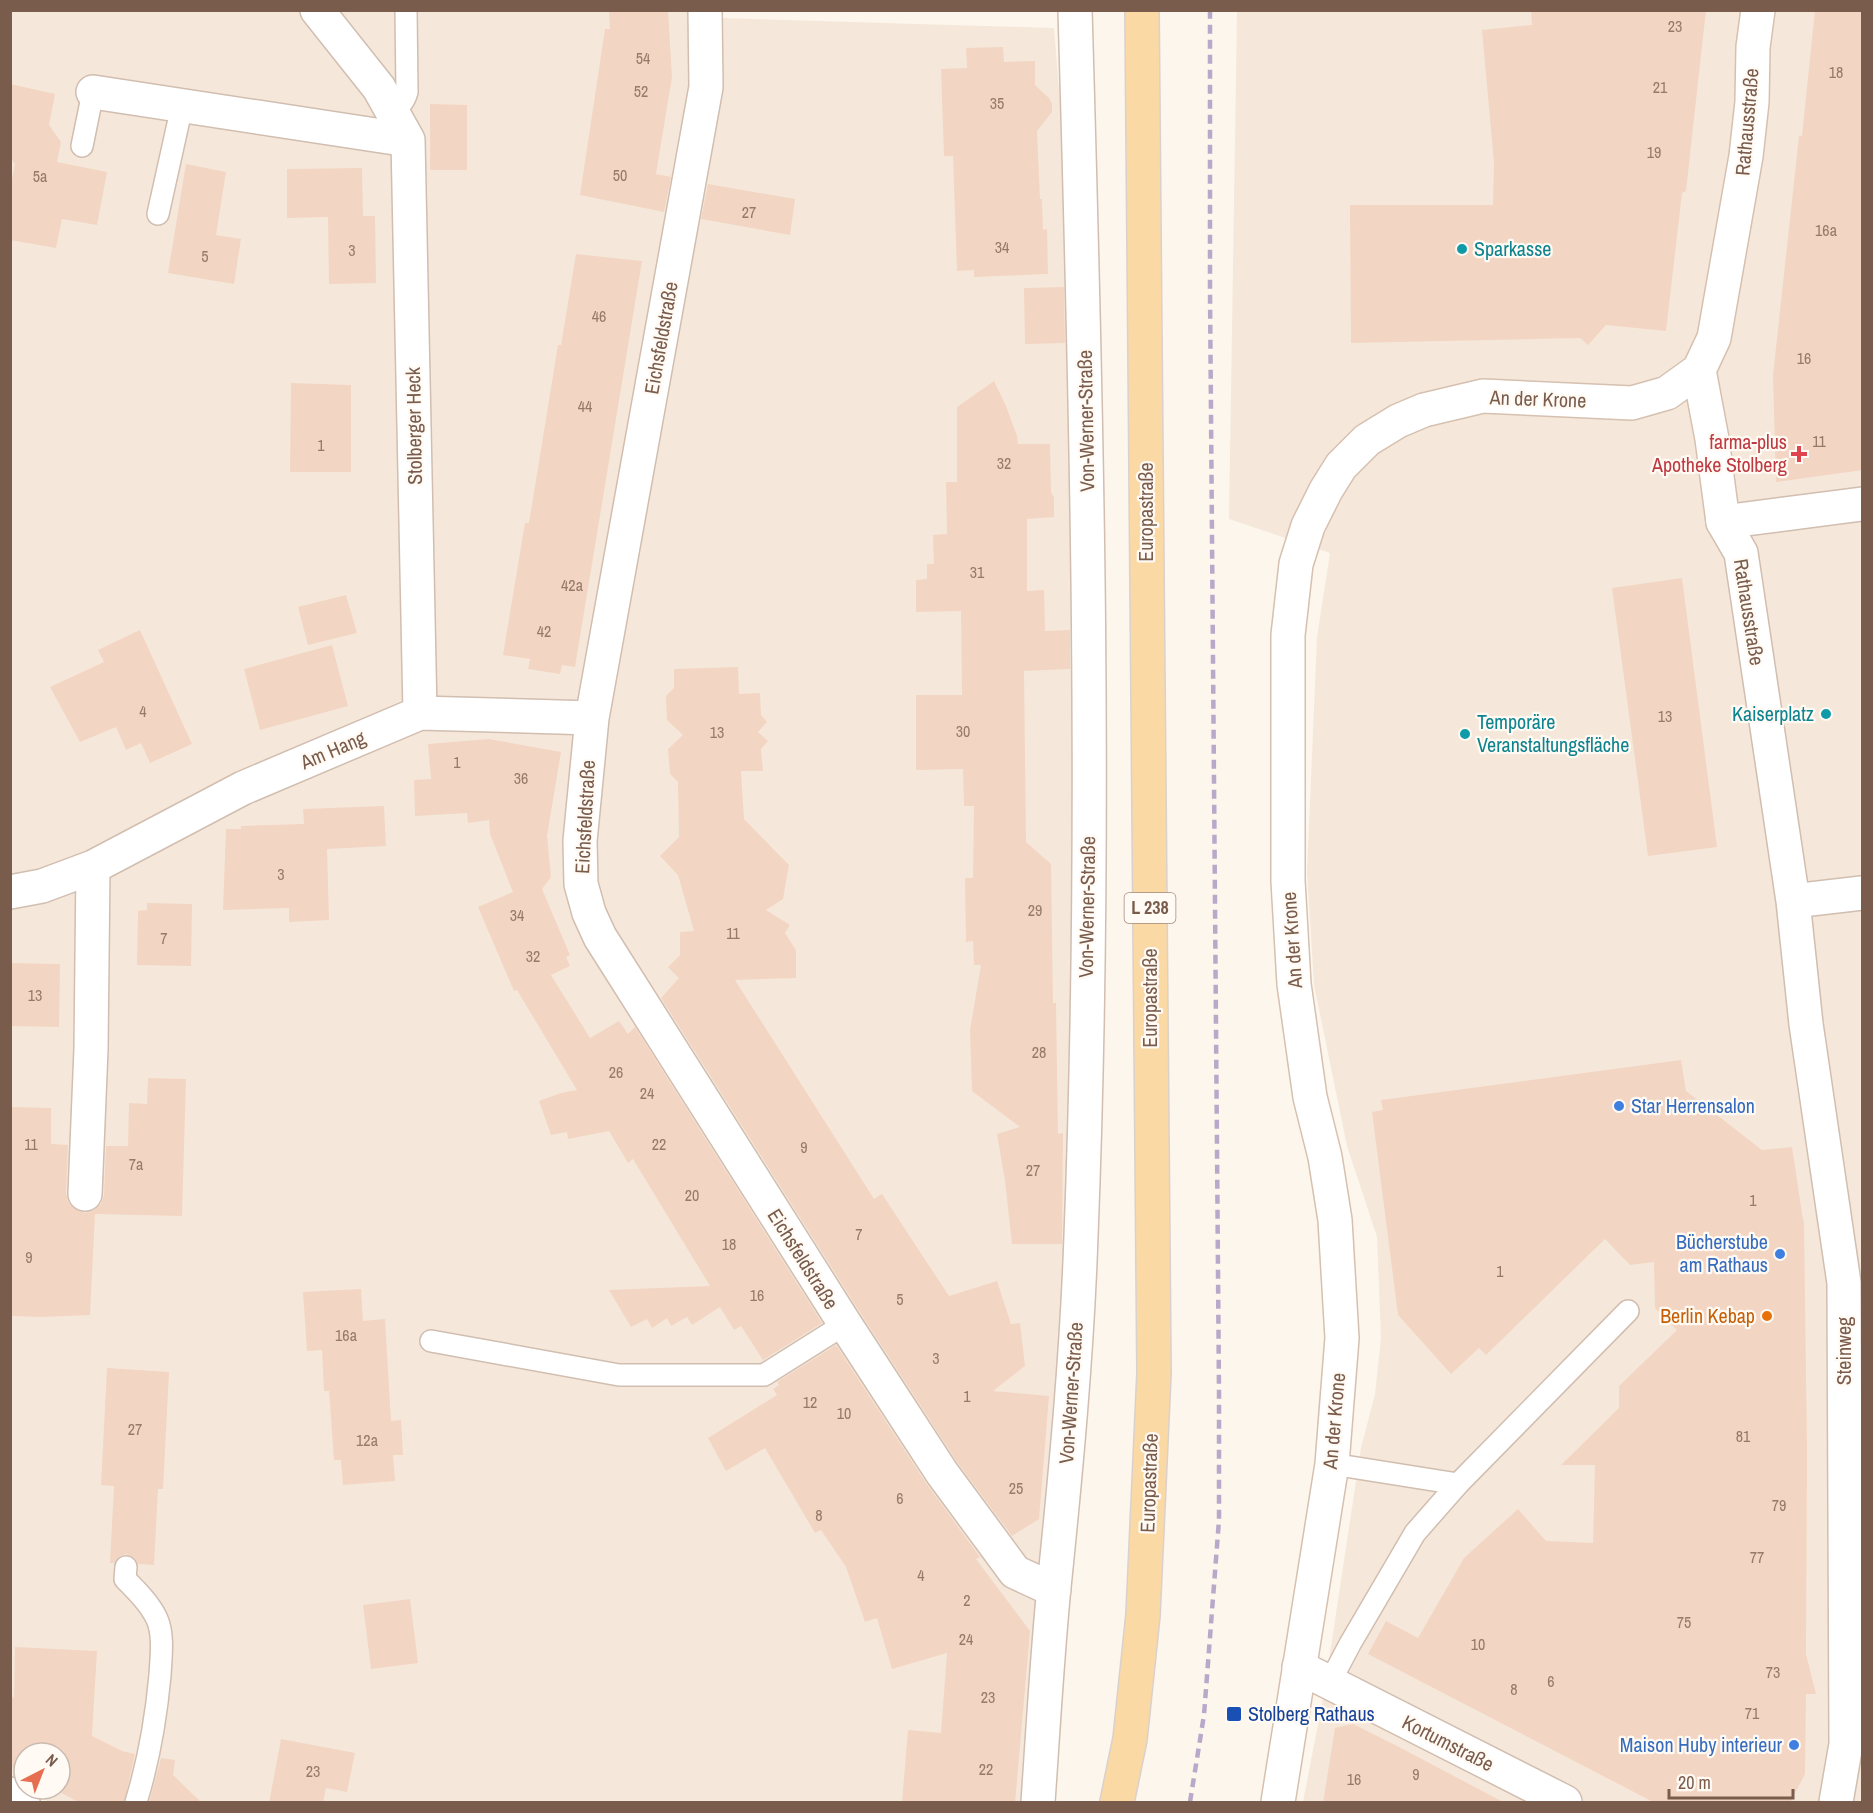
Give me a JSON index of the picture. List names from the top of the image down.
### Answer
{
  "streets": {
    "main road": ["Europastraße", "L 238"],
    "street": [
      "Rathausstraße",
      "Eichsfeldstraße",
      "An der Krone",
      "Von-Werner-Straße",
      "Stolberger Heck",
      "Am Hang",
      "Steinweg",
      "Kortumstraße"
    ]
  },
  "crossings": [
    ["Rathausstraße", "An der Krone"],
    ["Rathausstraße", "Steinweg"],
    ["Eichsfeldstraße", "Von-Werner-Straße"],
    ["Eichsfeldstraße", "Am Hang"],
    ["An der Krone", "Kortumstraße"],
    ["Stolberger Heck", "Am Hang"]
  ],
  "places": {
    "other": [
      "Sparkasse",
      "Kaiserplatz",
      "Temporäre Veranstaltungsfläche",
      "Star Herrensalon",
      "Bücherstube am Rathaus",
      "Berlin Kebap",
      "Maison Huby interieur"
    ],
    "health": ["farma-plus Apotheke Stolberg"],
    "transit": ["Stolberg Rathaus"]
  },
  "house_numbers": [
    "23",
    "54",
    "18",
    "21",
    "52",
    "35",
    "19",
    "50",
    "5a",
    "27",
    "16a",
    "34",
    "3",
    "5",
    "46",
    "16",
    "44",
    "11",
    "1",
    "32",
    "31",
    "42a",
    "42",
    "4",
    "13",
    "30",
    "13",
    "1",
    "36",
    "3",
    "29",
    "34",
    "11",
    "7",
    "32",
    "13",
    "28",
    "26",
    "24",
    "11",
    "22",
    "9",
    "7a",
    "27",
    "20",
    "1",
    "7",
    "18",
    "9",
    "1",
    "16",
    "5",
    "16a",
    "3",
    "1",
    "12",
    "10",
    "27",
    "81",
    "12a",
    "25",
    "6",
    "79",
    "8",
    "77",
    "4",
    "2",
    "75",
    "24",
    "10",
    "73",
    "6",
    "8",
    "23",
    "71",
    "22",
    "23",
    "9",
    "16"
  ],
  "scale_bar": "20 m",
  "north": "top right"
}
